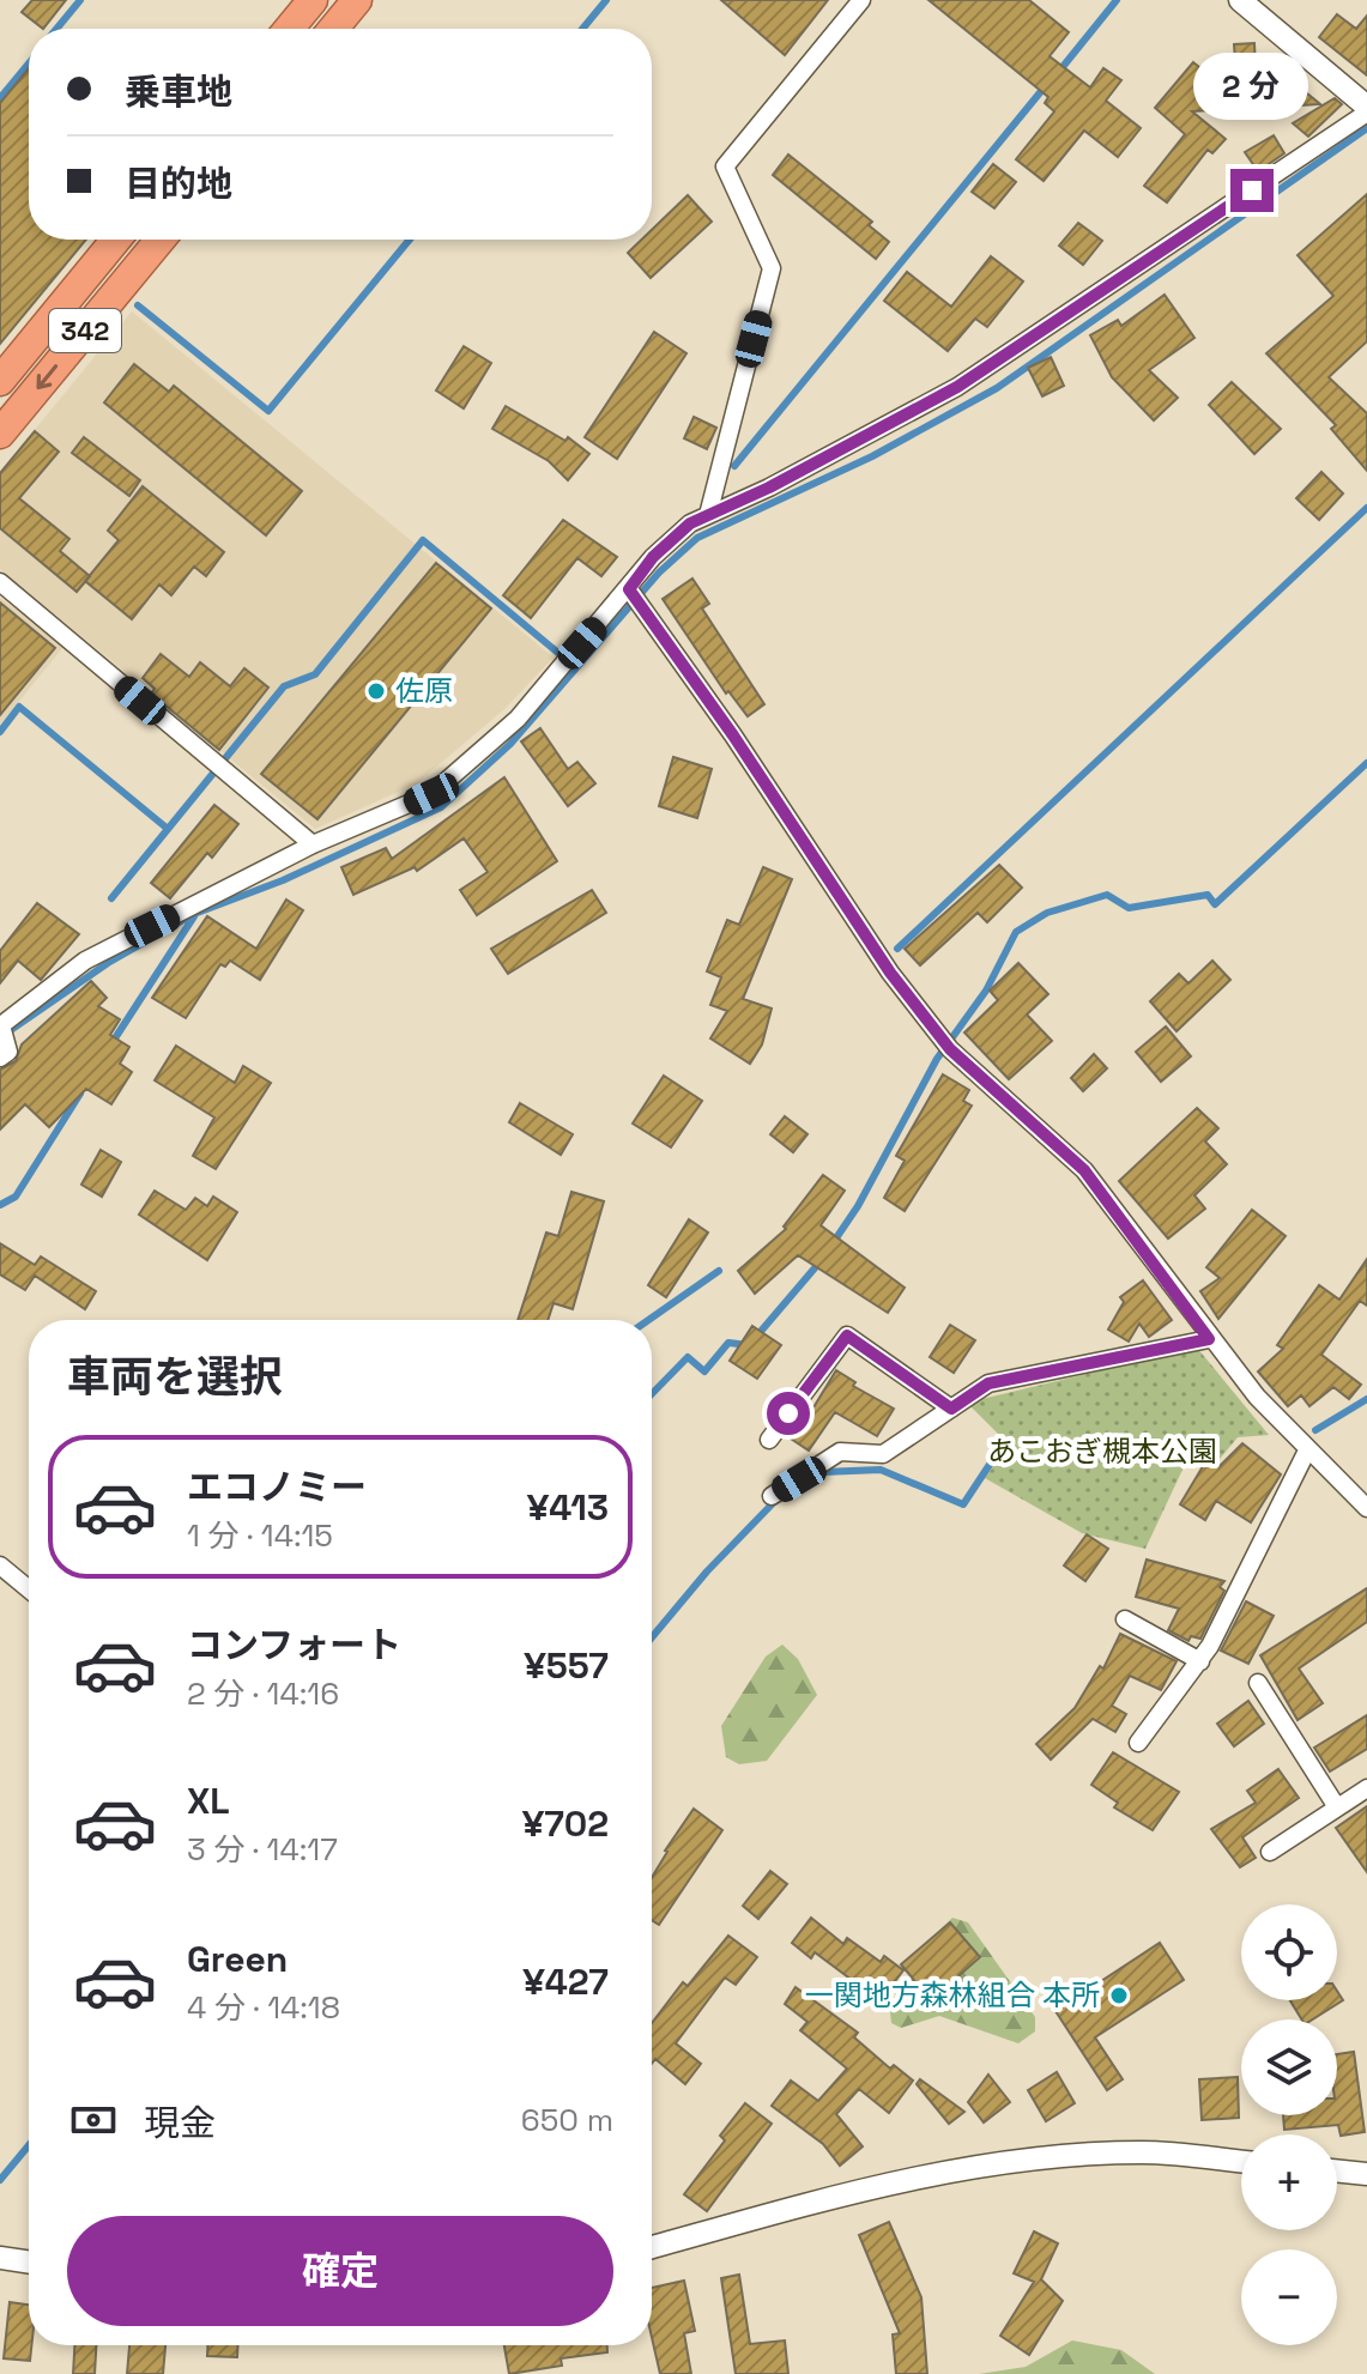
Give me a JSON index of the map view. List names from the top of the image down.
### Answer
{
  "streets": {
    "highway": ["342"]
  },
  "parks": ["あこおぎ槻本公園"],
  "places": ["佐原", "一関地方森林組合 本所"],
  "page": {
    "banner": ["乗車地", "目的地"],
    "bubble": "2 分",
    "heading": "車両を選択",
    "list": [
      {
        "name": "エコノミー",
        "note": "1 分 · 14:15",
        "value": "¥413"
      },
      {
        "name": "コンフォート",
        "note": "2 分 · 14:16",
        "value": "¥557"
      },
      {
        "name": "XL",
        "note": "3 分 · 14:17",
        "value": "¥702"
      },
      {
        "name": "Green",
        "note": "4 分 · 14:18",
        "value": "¥427"
      }
    ],
    "map_buttons": ["+", "−"],
    "pay": ["現金", "650 m"],
    "buttons": "確定"
  }
}
